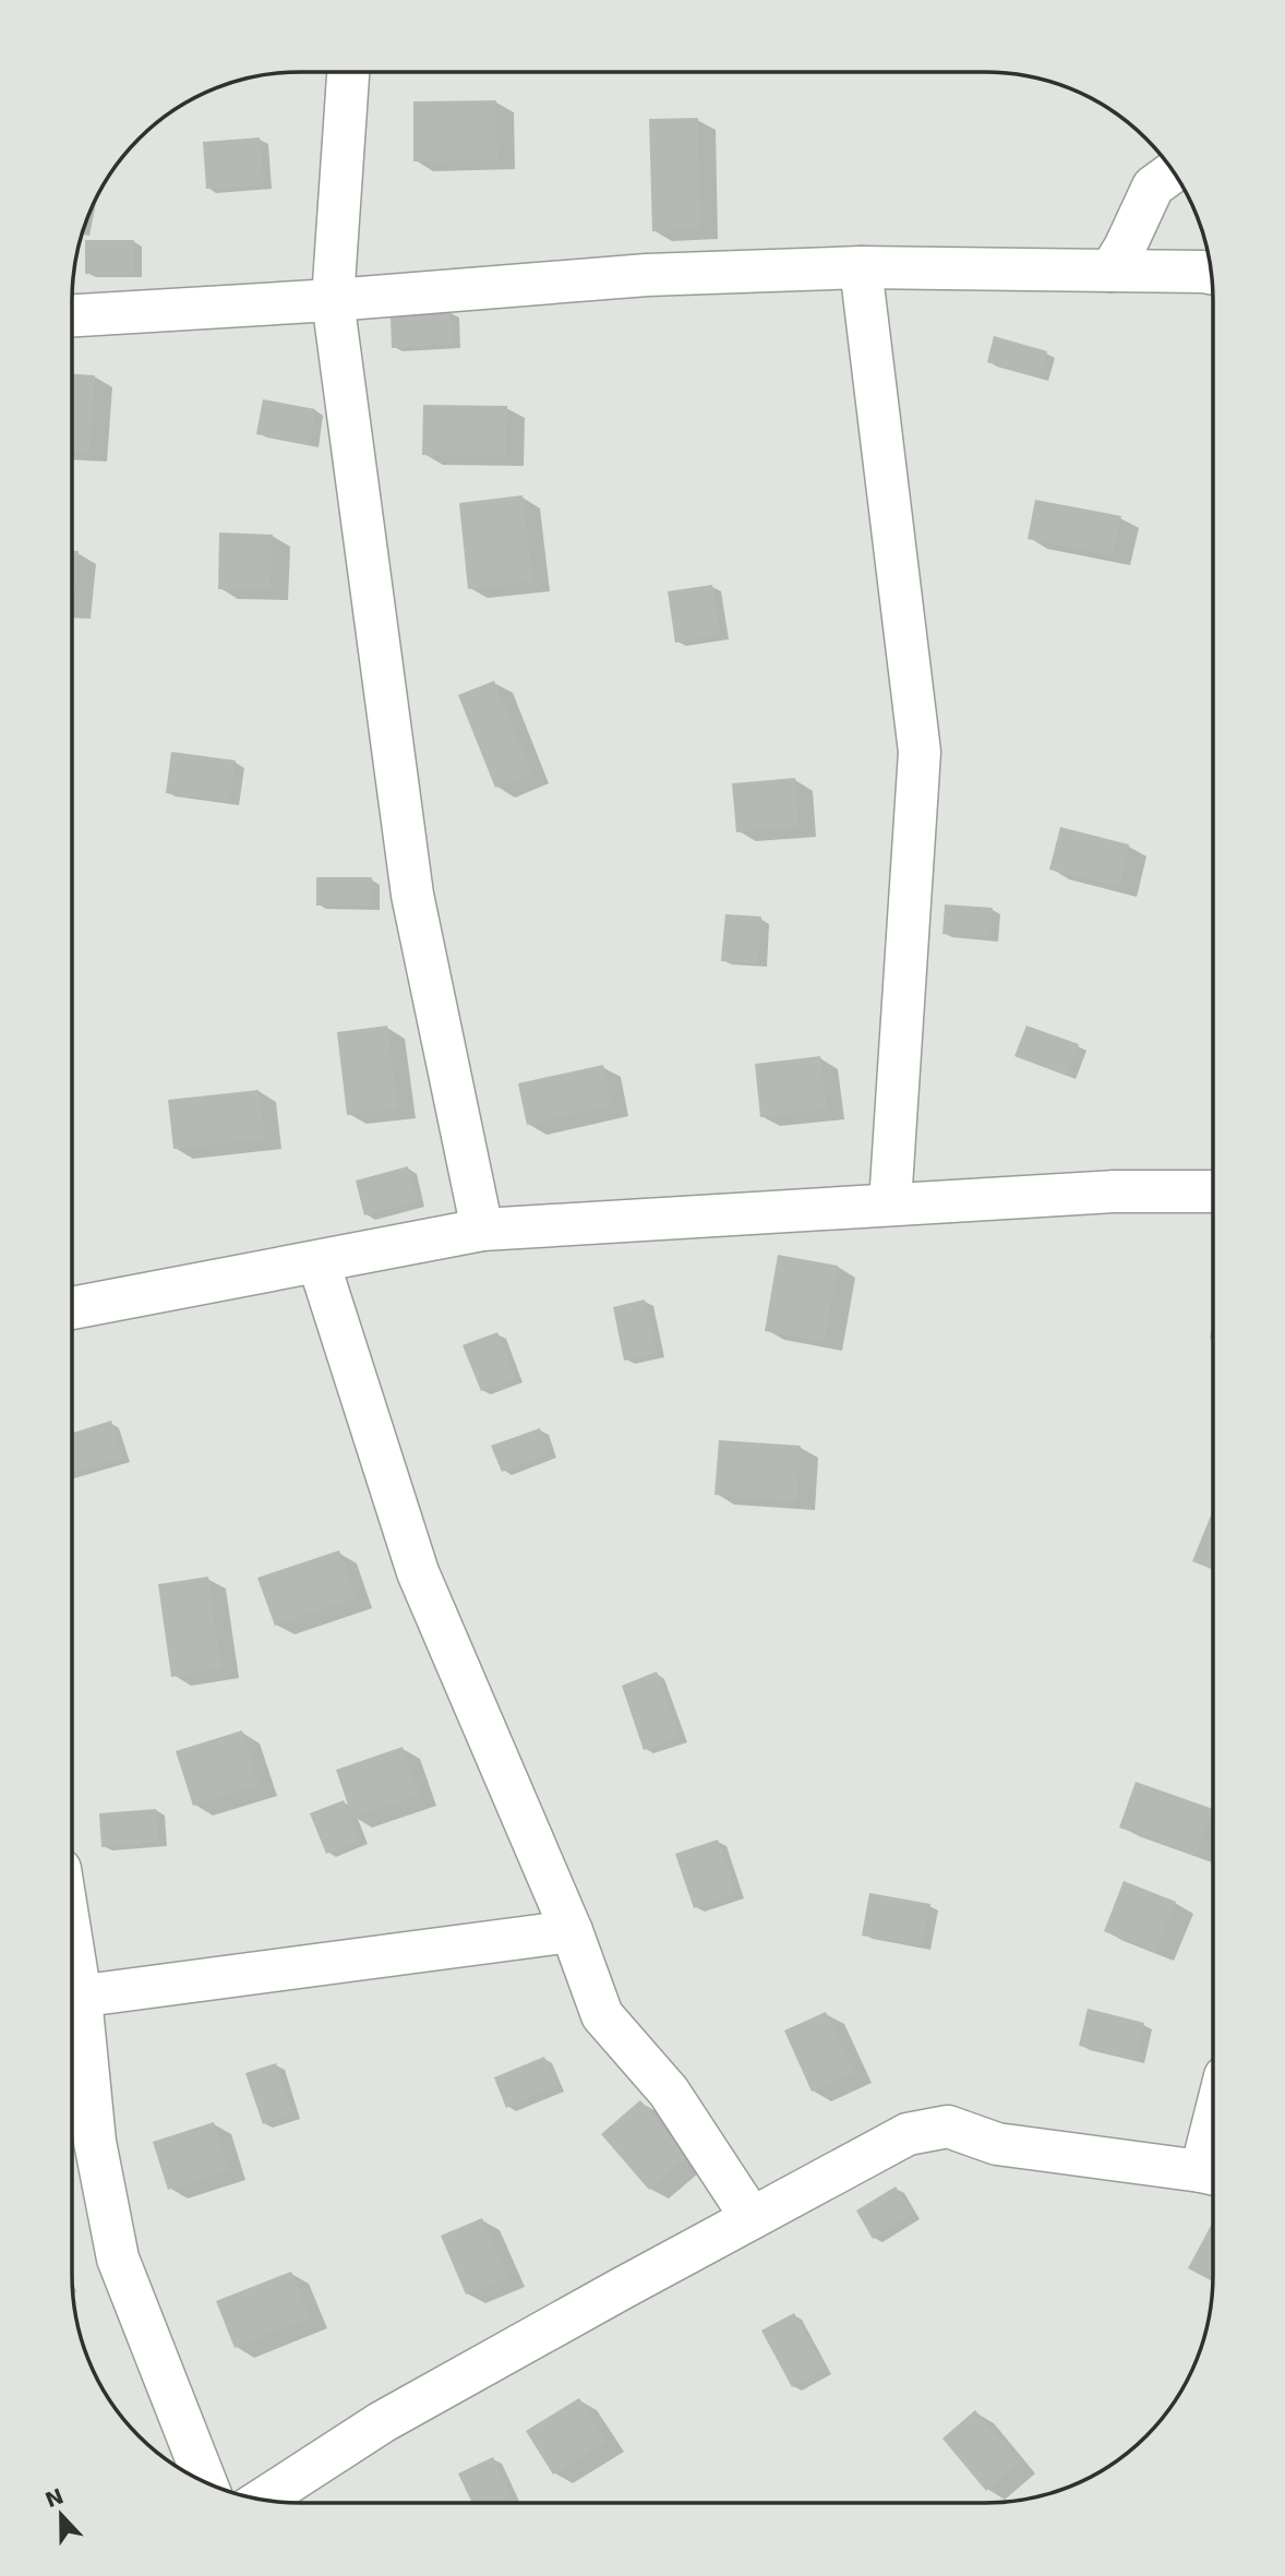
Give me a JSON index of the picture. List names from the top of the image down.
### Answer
{
  "north": "top"
}
